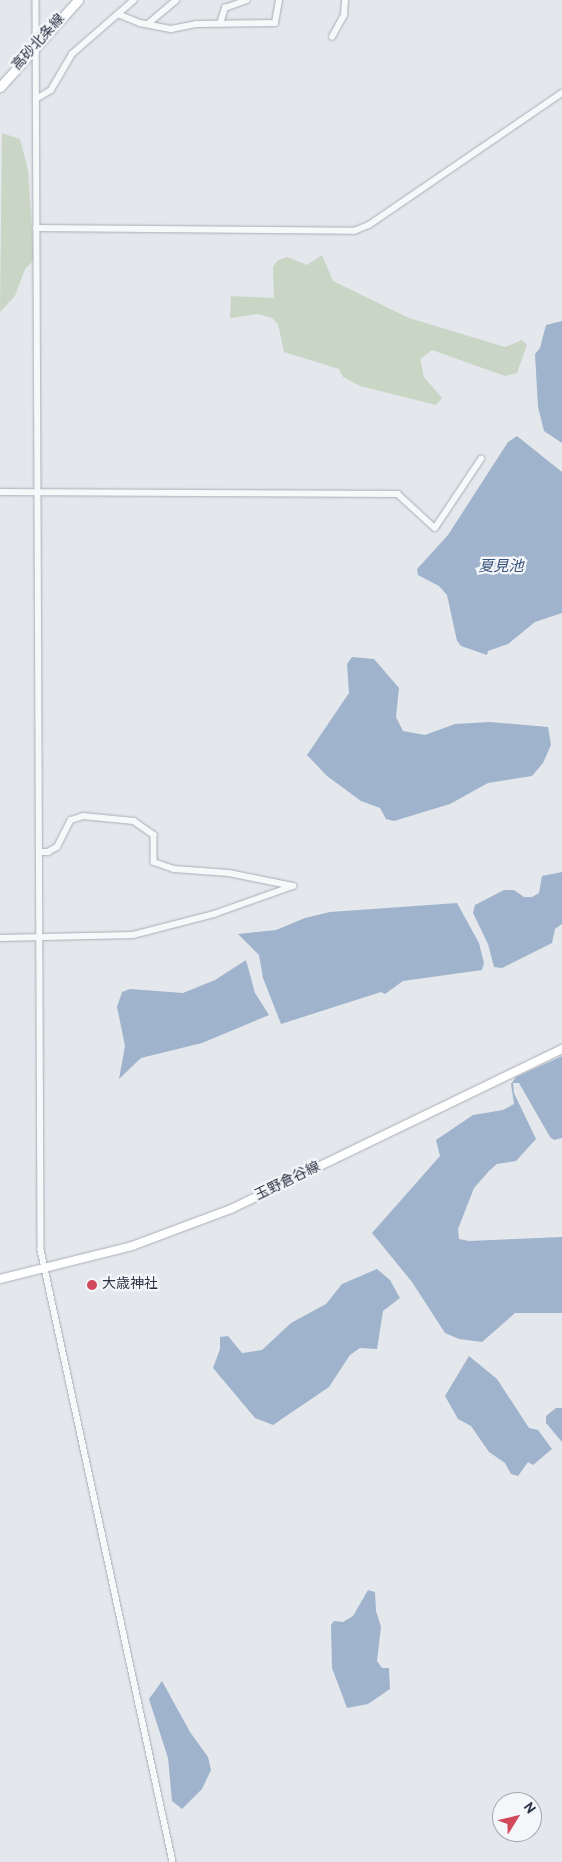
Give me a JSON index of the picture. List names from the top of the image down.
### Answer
{
  "streets": {
    "main road": ["高砂北条線", "玉野倉谷線"]
  },
  "water": ["夏見池"],
  "places": ["大歳神社"],
  "north": "top right"
}
